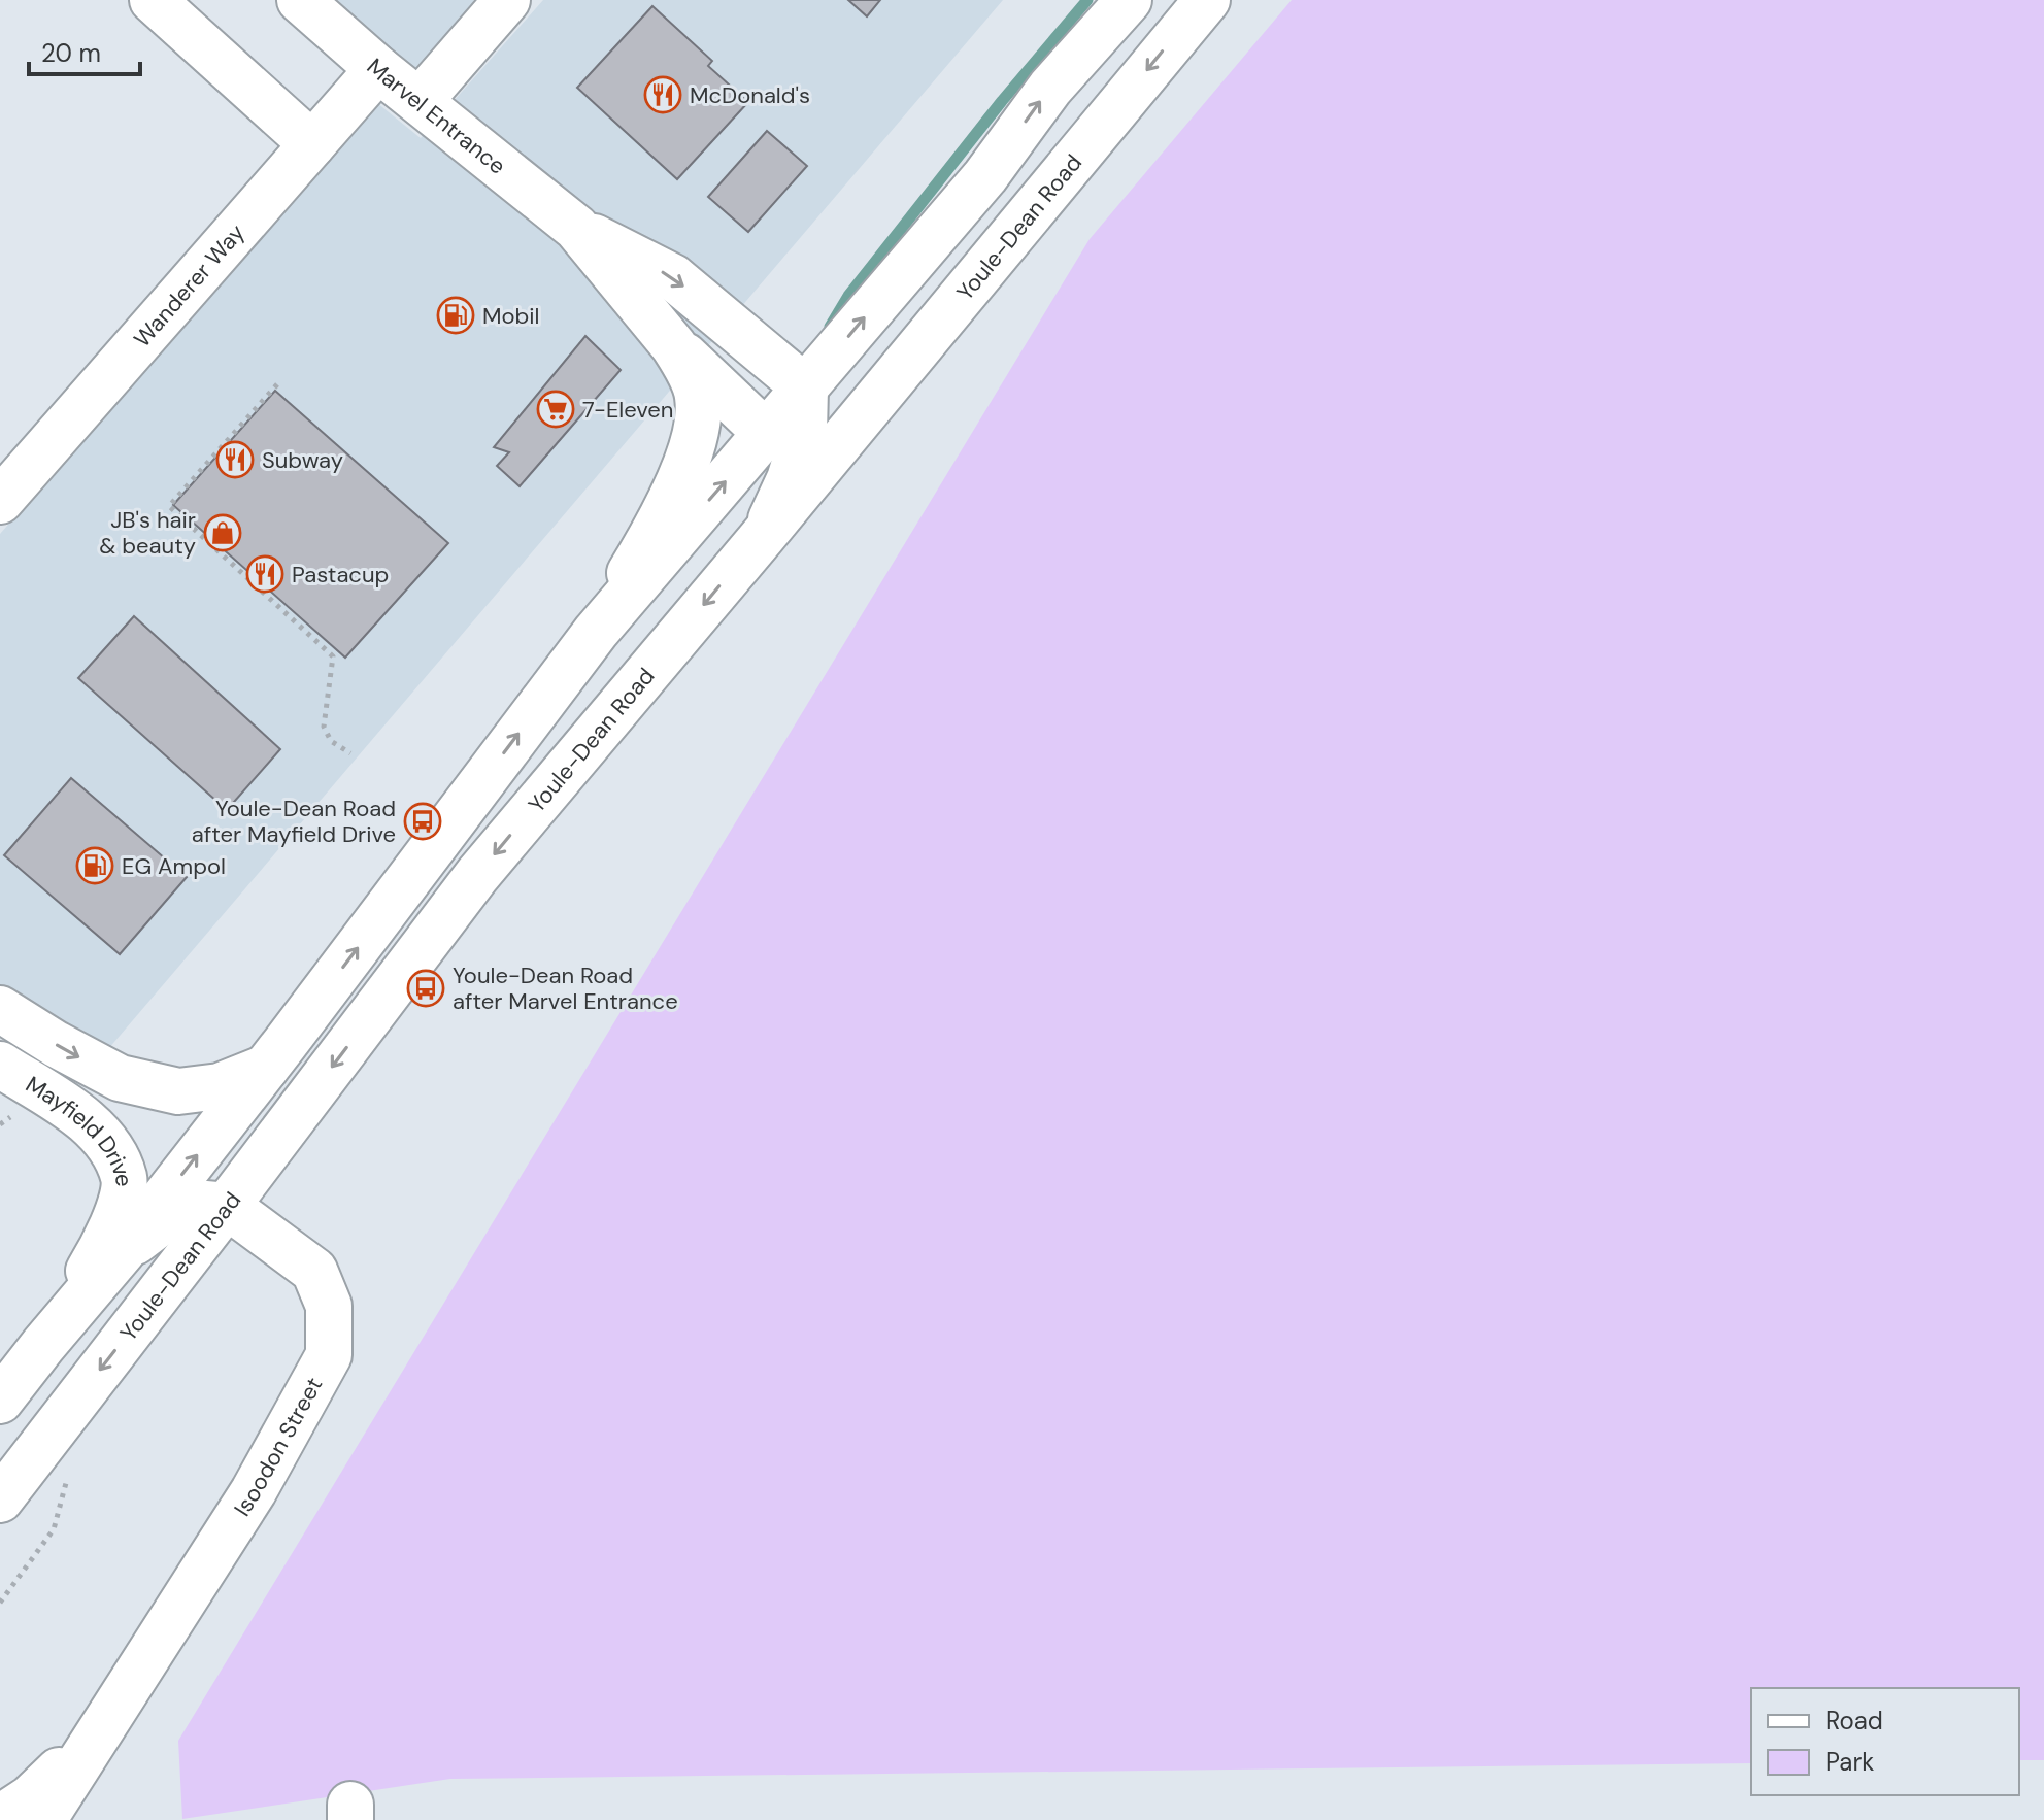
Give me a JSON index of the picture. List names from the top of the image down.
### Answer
{
  "streets": {
    "street": [
      "Marvel Entrance",
      "Youle-Dean Road",
      "Wanderer Way",
      "Mayfield Drive",
      "Isoodon Street"
    ]
  },
  "crossings": [
    ["Marvel Entrance", "Wanderer Way"],
    ["Youle-Dean Road", "Isoodon Street"]
  ],
  "places": {
    "restaurant": ["McDonald's", "Subway", "Pastacup"],
    "fuel station": ["Mobil", "EG Ampol"],
    "supermarket": ["7-Eleven"],
    "shop": ["JB's hair & beauty"],
    "bus stop": ["Youle-Dean Road after Mayfield Drive", "Youle-Dean Road after Marvel Entrance"]
  },
  "legend": ["Road", "Park"],
  "scale_bar": "20 m"
}
